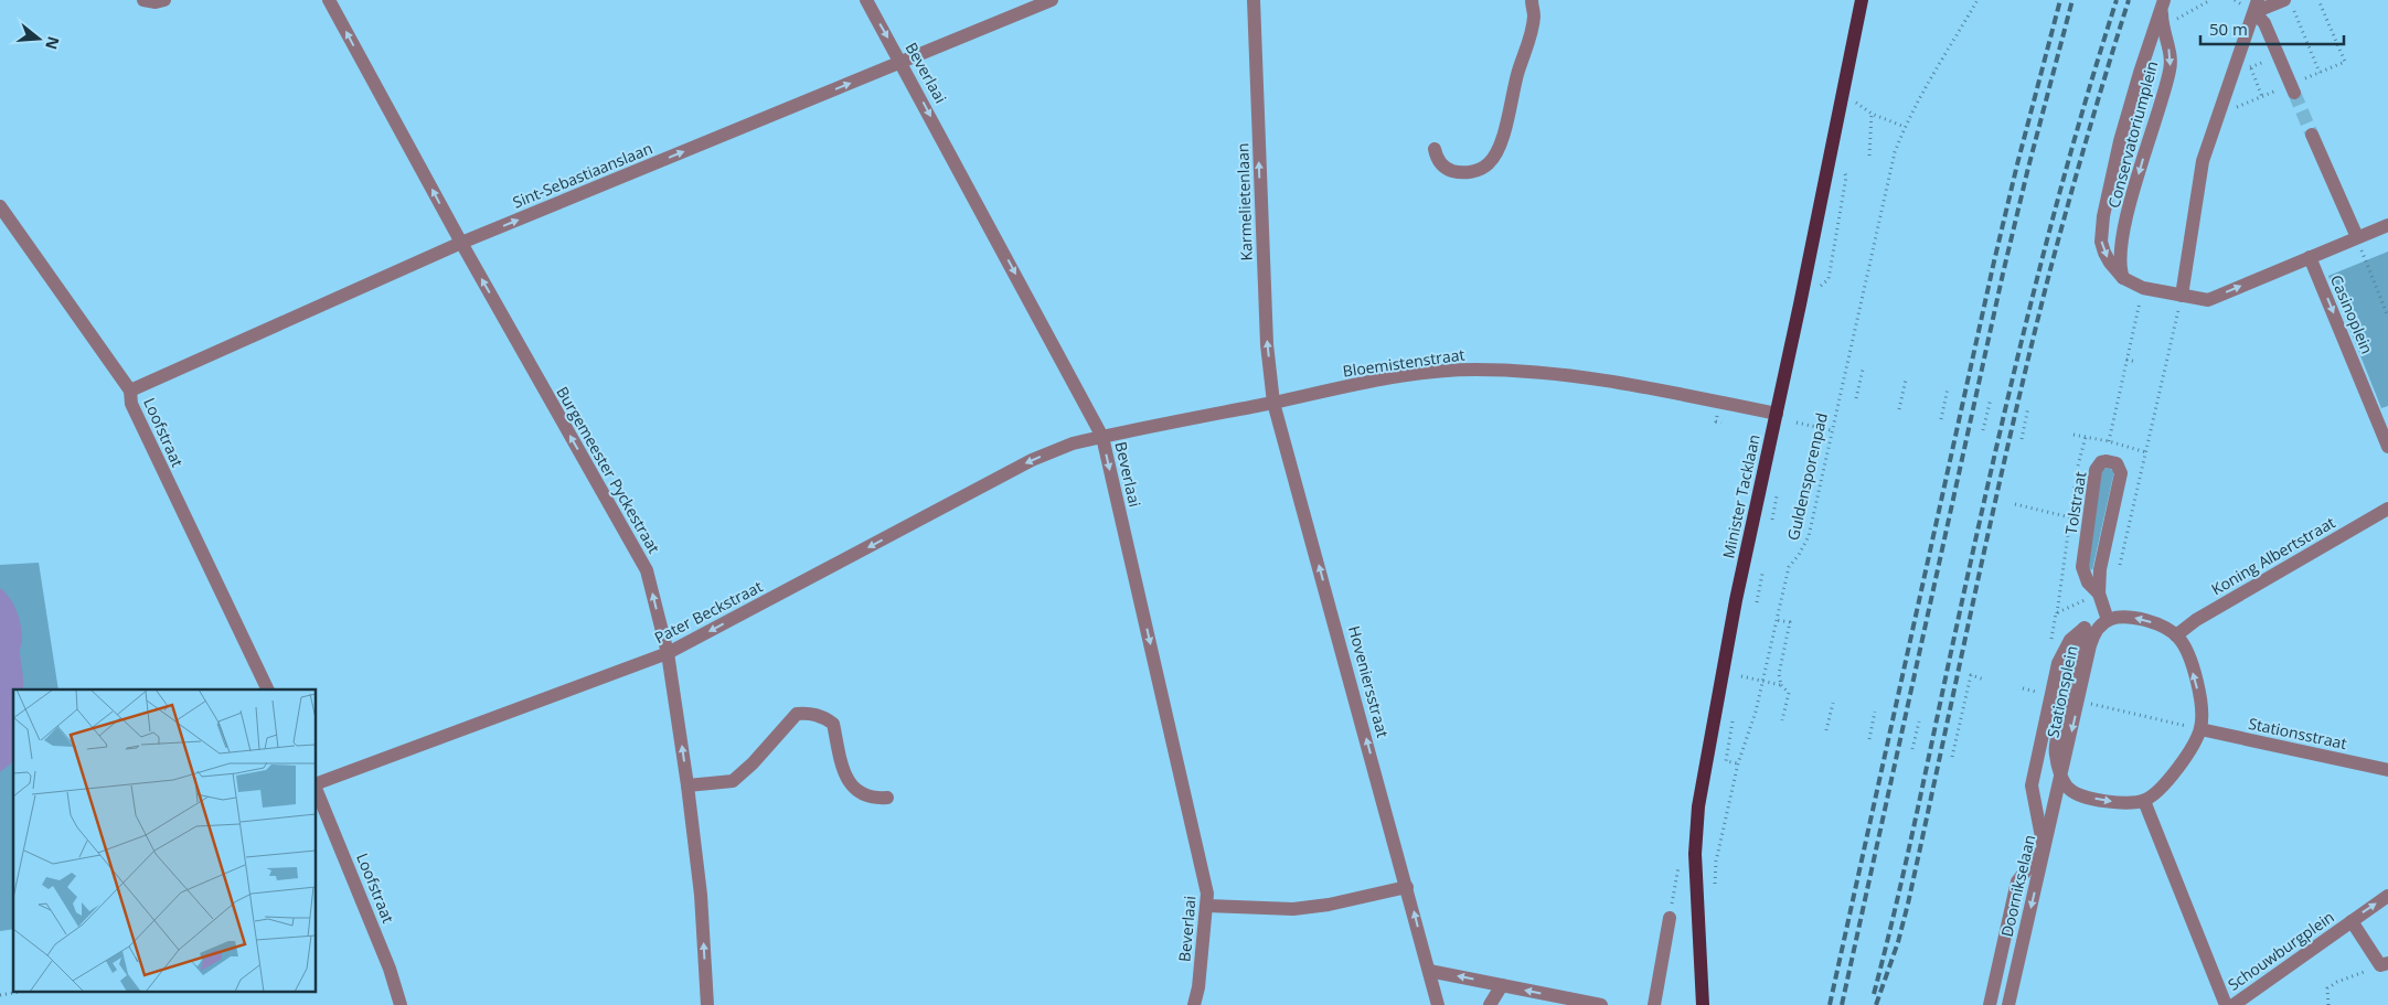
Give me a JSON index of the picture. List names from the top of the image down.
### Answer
{
  "streets": {
    "main road": ["Minister Tacklaan"],
    "street": [
      "Beverlaai",
      "Conservatoriumplein",
      "Sint-Sebastiaanslaan",
      "Karmelietenlaan",
      "Casinoplein",
      "Bloemistenstraat",
      "Loofstraat",
      "Burgemeester Pyckestraat",
      "Tolstraat",
      "Koning Albertstraat",
      "Pater Beckstraat",
      "Hoveniersstraat",
      "Stationsplein",
      "Stationsstraat",
      "Doornikselaan",
      "Schouwburgplein"
    ],
    "path": ["Guldensporenpad"]
  },
  "crossings": [
    ["Beverlaai", "Sint-Sebastiaanslaan"],
    ["Beverlaai", "Bloemistenstraat"],
    ["Beverlaai", "Pater Beckstraat"],
    ["Conservatoriumplein", "Casinoplein"],
    ["Sint-Sebastiaanslaan", "Loofstraat"],
    ["Sint-Sebastiaanslaan", "Burgemeester Pyckestraat"],
    ["Karmelietenlaan", "Bloemistenstraat"],
    ["Karmelietenlaan", "Hoveniersstraat"],
    ["Bloemistenstraat", "Minister Tacklaan"],
    ["Bloemistenstraat", "Pater Beckstraat"],
    ["Bloemistenstraat", "Hoveniersstraat"],
    ["Burgemeester Pyckestraat", "Pater Beckstraat"],
    ["Tolstraat", "Stationsplein"],
    ["Stationsplein", "Doornikselaan"]
  ],
  "one_way": [
    "Beverlaai",
    "Sint-Sebastiaanslaan",
    "Karmelietenlaan",
    "Casinoplein",
    "Burgemeester Pyckestraat",
    "Pater Beckstraat",
    "Hoveniersstraat"
  ],
  "scale_bar": "50 m",
  "north": "right"
}
